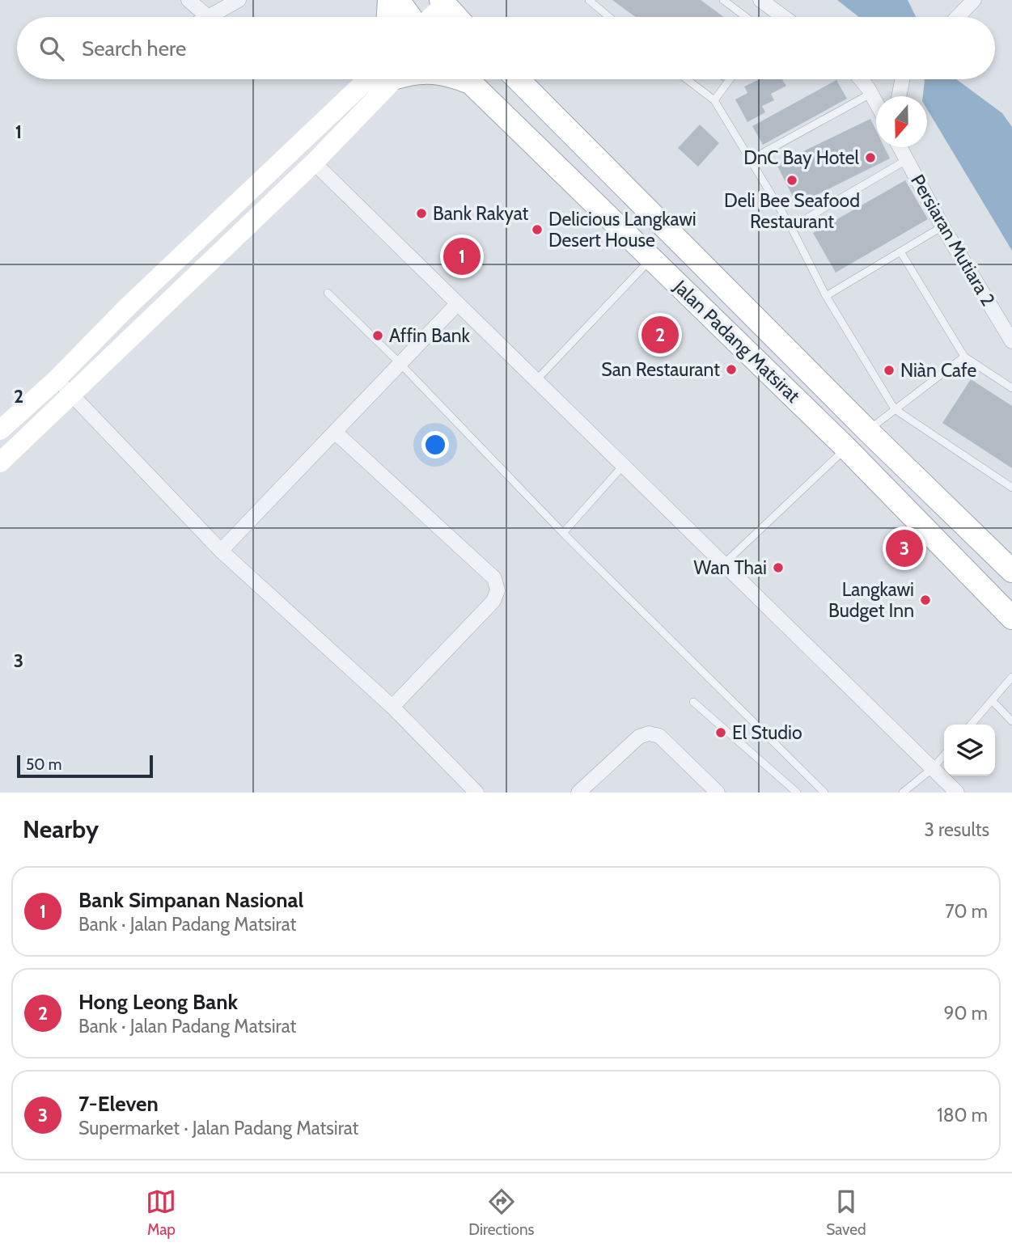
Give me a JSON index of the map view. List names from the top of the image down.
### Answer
{
  "streets": {
    "main road": ["Jalan Padang Matsirat"],
    "street": ["Persiaran Mutiara 2"]
  },
  "places": [
    "DnC Bay Hotel",
    "Deli Bee Seafood Restaurant",
    "Bank Rakyat",
    "Delicious Langkawi Desert House",
    "Affin Bank",
    "San Restaurant",
    "Niàn Cafe",
    "Wan Thai",
    "Langkawi Budget Inn",
    "El Studio"
  ],
  "scale_bar": "50 m",
  "north": "bottom",
  "page": {
    "search": "Search here",
    "pins": ["1", "2", "3"],
    "scale": "50 m",
    "heading": ["Nearby", "3 results"],
    "list": [
      {
        "mark": "1",
        "name": "Bank Simpanan Nasional",
        "note": "Bank · Jalan Padang Matsirat",
        "value": "70 m"
      },
      {
        "mark": "2",
        "name": "Hong Leong Bank",
        "note": "Bank · Jalan Padang Matsirat",
        "value": "90 m"
      },
      {
        "mark": "3",
        "name": "7-Eleven",
        "note": "Supermarket · Jalan Padang Matsirat",
        "value": "180 m"
      }
    ],
    "nav": ["Map", "Directions", "Saved"]
  },
  "grid": {
    "rows": ["1", "2", "3"]
  }
}
